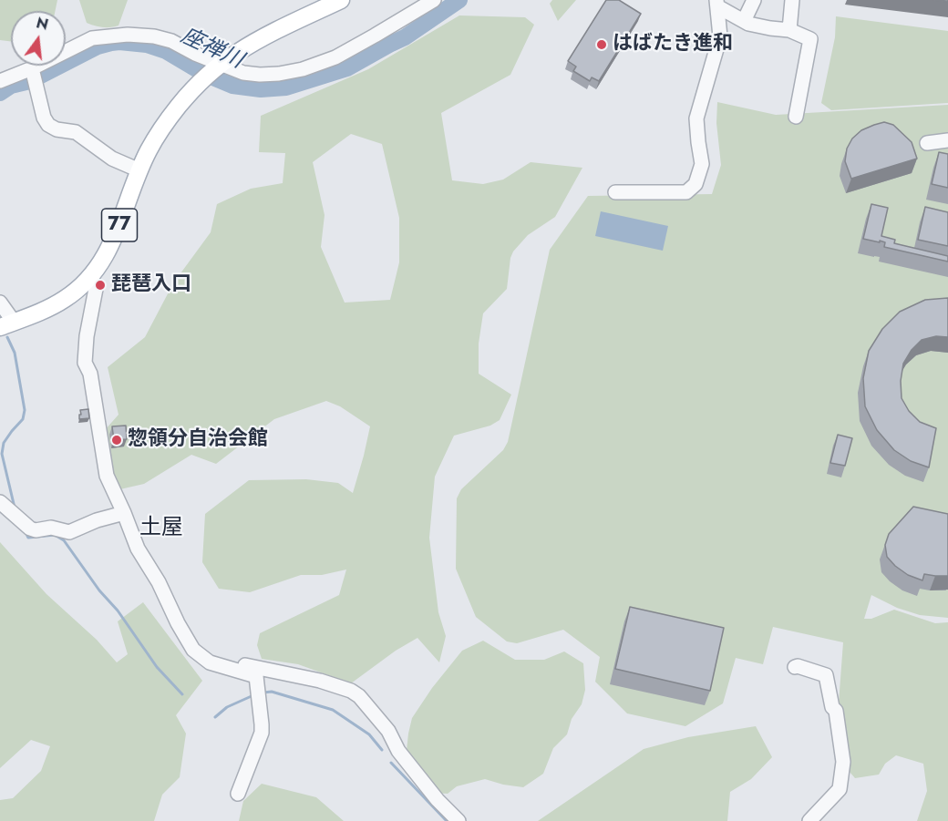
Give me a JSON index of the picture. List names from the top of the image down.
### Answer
{
  "streets": {
    "main road": ["77"]
  },
  "districts": ["土屋"],
  "water": ["座禅川"],
  "places": ["はばたき進和", "琵琶入口", "惣領分自治会館"],
  "north": "top"
}
